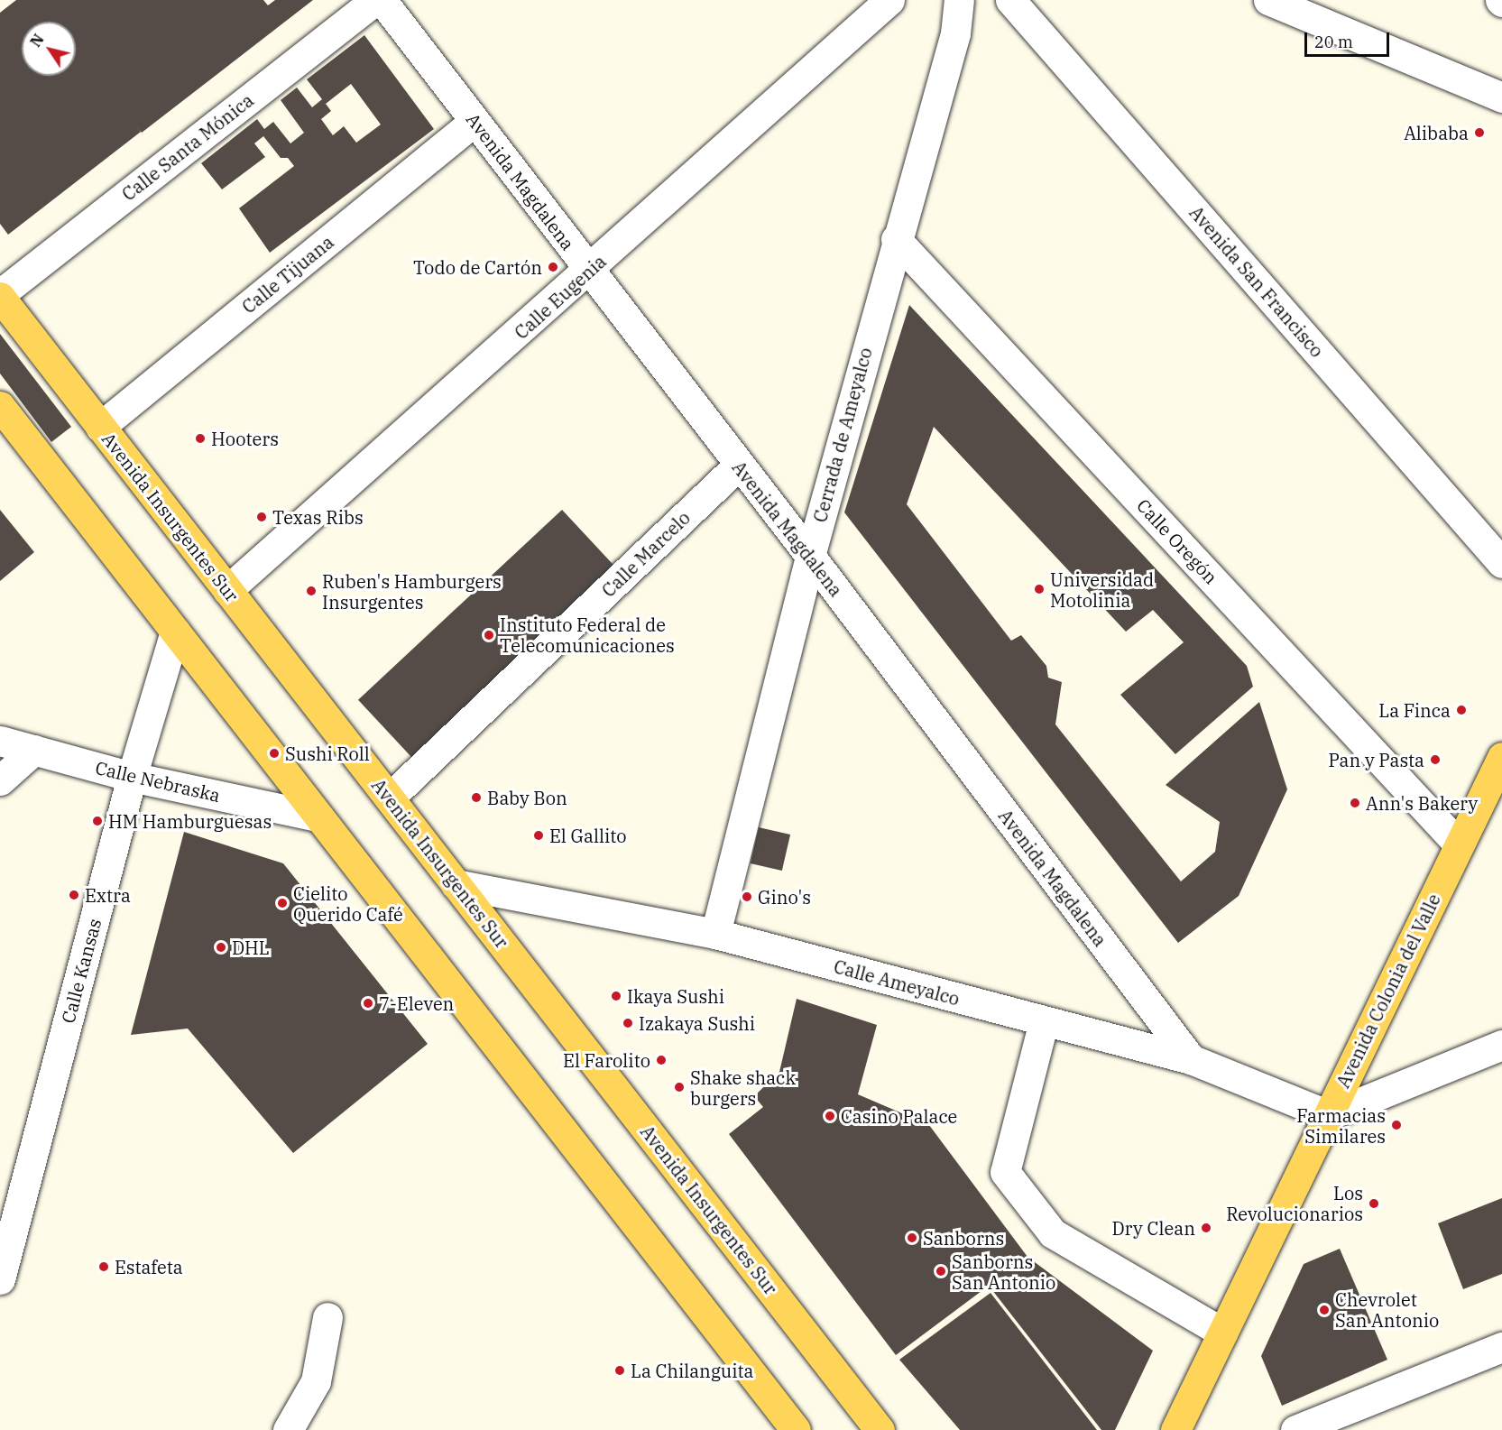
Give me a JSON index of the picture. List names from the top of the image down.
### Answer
{
  "streets": {
    "main road": ["Avenida Insurgentes Sur", "Avenida Colonia del Valle"],
    "street": [
      "Calle Santa Mónica",
      "Avenida Magdalena",
      "Calle Tijuana",
      "Avenida San Francisco",
      "Calle Eugenia",
      "Cerrada de Ameyalco",
      "Calle Oregón",
      "Calle Marcelo",
      "Calle Nebraska",
      "Calle Kansas",
      "Calle Ameyalco"
    ]
  },
  "crossings": [
    ["Calle Santa Mónica", "Avenida Insurgentes Sur"],
    ["Avenida Magdalena", "Calle Tijuana"],
    ["Avenida Magdalena", "Calle Eugenia"],
    ["Avenida Magdalena", "Cerrada de Ameyalco"],
    ["Avenida Magdalena", "Calle Marcelo"],
    ["Avenida Magdalena", "Calle Ameyalco"],
    ["Calle Tijuana", "Avenida Insurgentes Sur"],
    ["Calle Eugenia", "Avenida Insurgentes Sur"],
    ["Cerrada de Ameyalco", "Calle Oregón"],
    ["Cerrada de Ameyalco", "Calle Ameyalco"],
    ["Avenida Insurgentes Sur", "Calle Marcelo"],
    ["Avenida Insurgentes Sur", "Calle Ameyalco"],
    ["Calle Oregón", "Avenida Colonia del Valle"],
    ["Calle Nebraska", "Calle Kansas"],
    ["Calle Ameyalco", "Avenida Colonia del Valle"]
  ],
  "places": [
    "Alibaba",
    "Todo de Cartón",
    "Hooters",
    "Texas Ribs",
    "Universidad Motolinia",
    "Ruben's Hamburgers Insurgentes",
    "Instituto Federal de Telecomunicaciones",
    "La Finca",
    "Sushi Roll",
    "Pan y Pasta",
    "Baby Bon",
    "Ann's Bakery",
    "HM Hamburguesas",
    "El Gallito",
    "Extra",
    "Gino's",
    "Cielito Querido Café",
    "DHL",
    "Ikaya Sushi",
    "7-Eleven",
    "Izakaya Sushi",
    "El Farolito",
    "Shake shack burgers",
    "Casino Palace",
    "Farmacias Similares",
    "Los Revolucionarios",
    "Dry Clean",
    "Sanborns",
    "Estafeta",
    "Sanborns San Antonio",
    "Chevrolet San Antonio",
    "La Chilanguita"
  ],
  "scale_bar": "20 m",
  "north": "top left"
}
